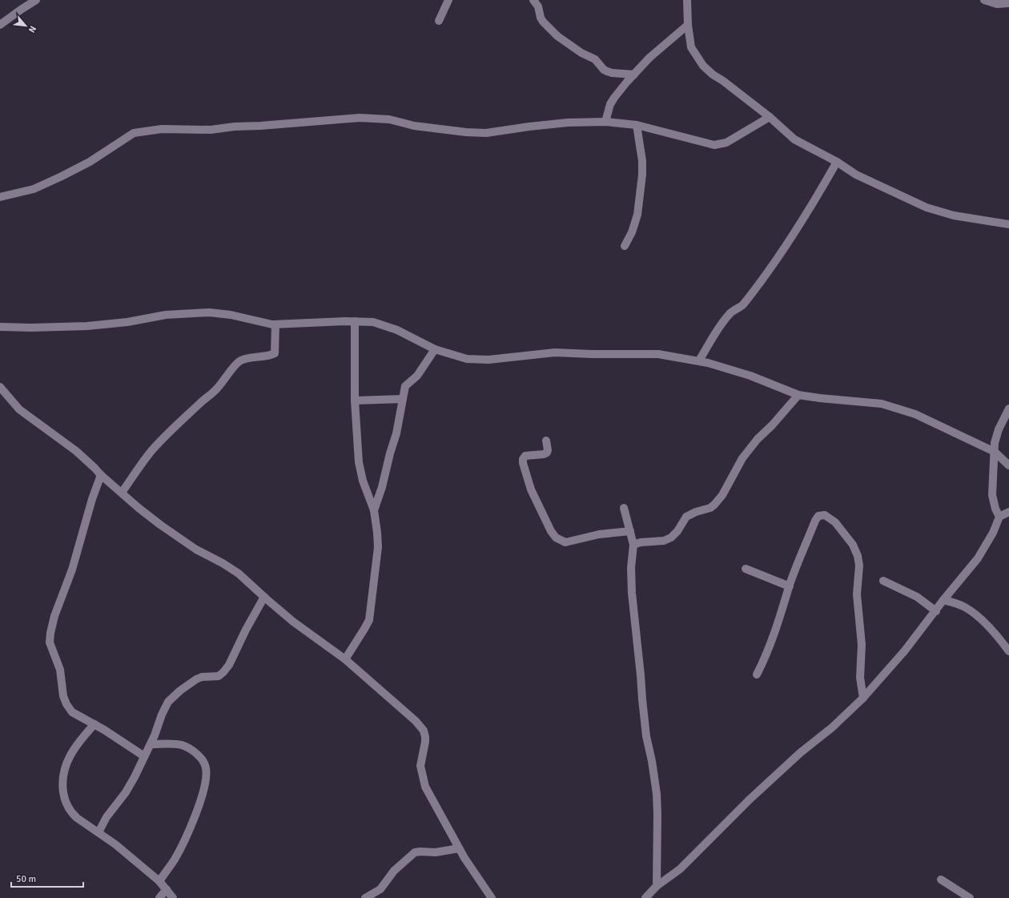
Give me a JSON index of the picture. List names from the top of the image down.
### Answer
{
  "scale_bar": "50 m",
  "north": "bottom right"
}
